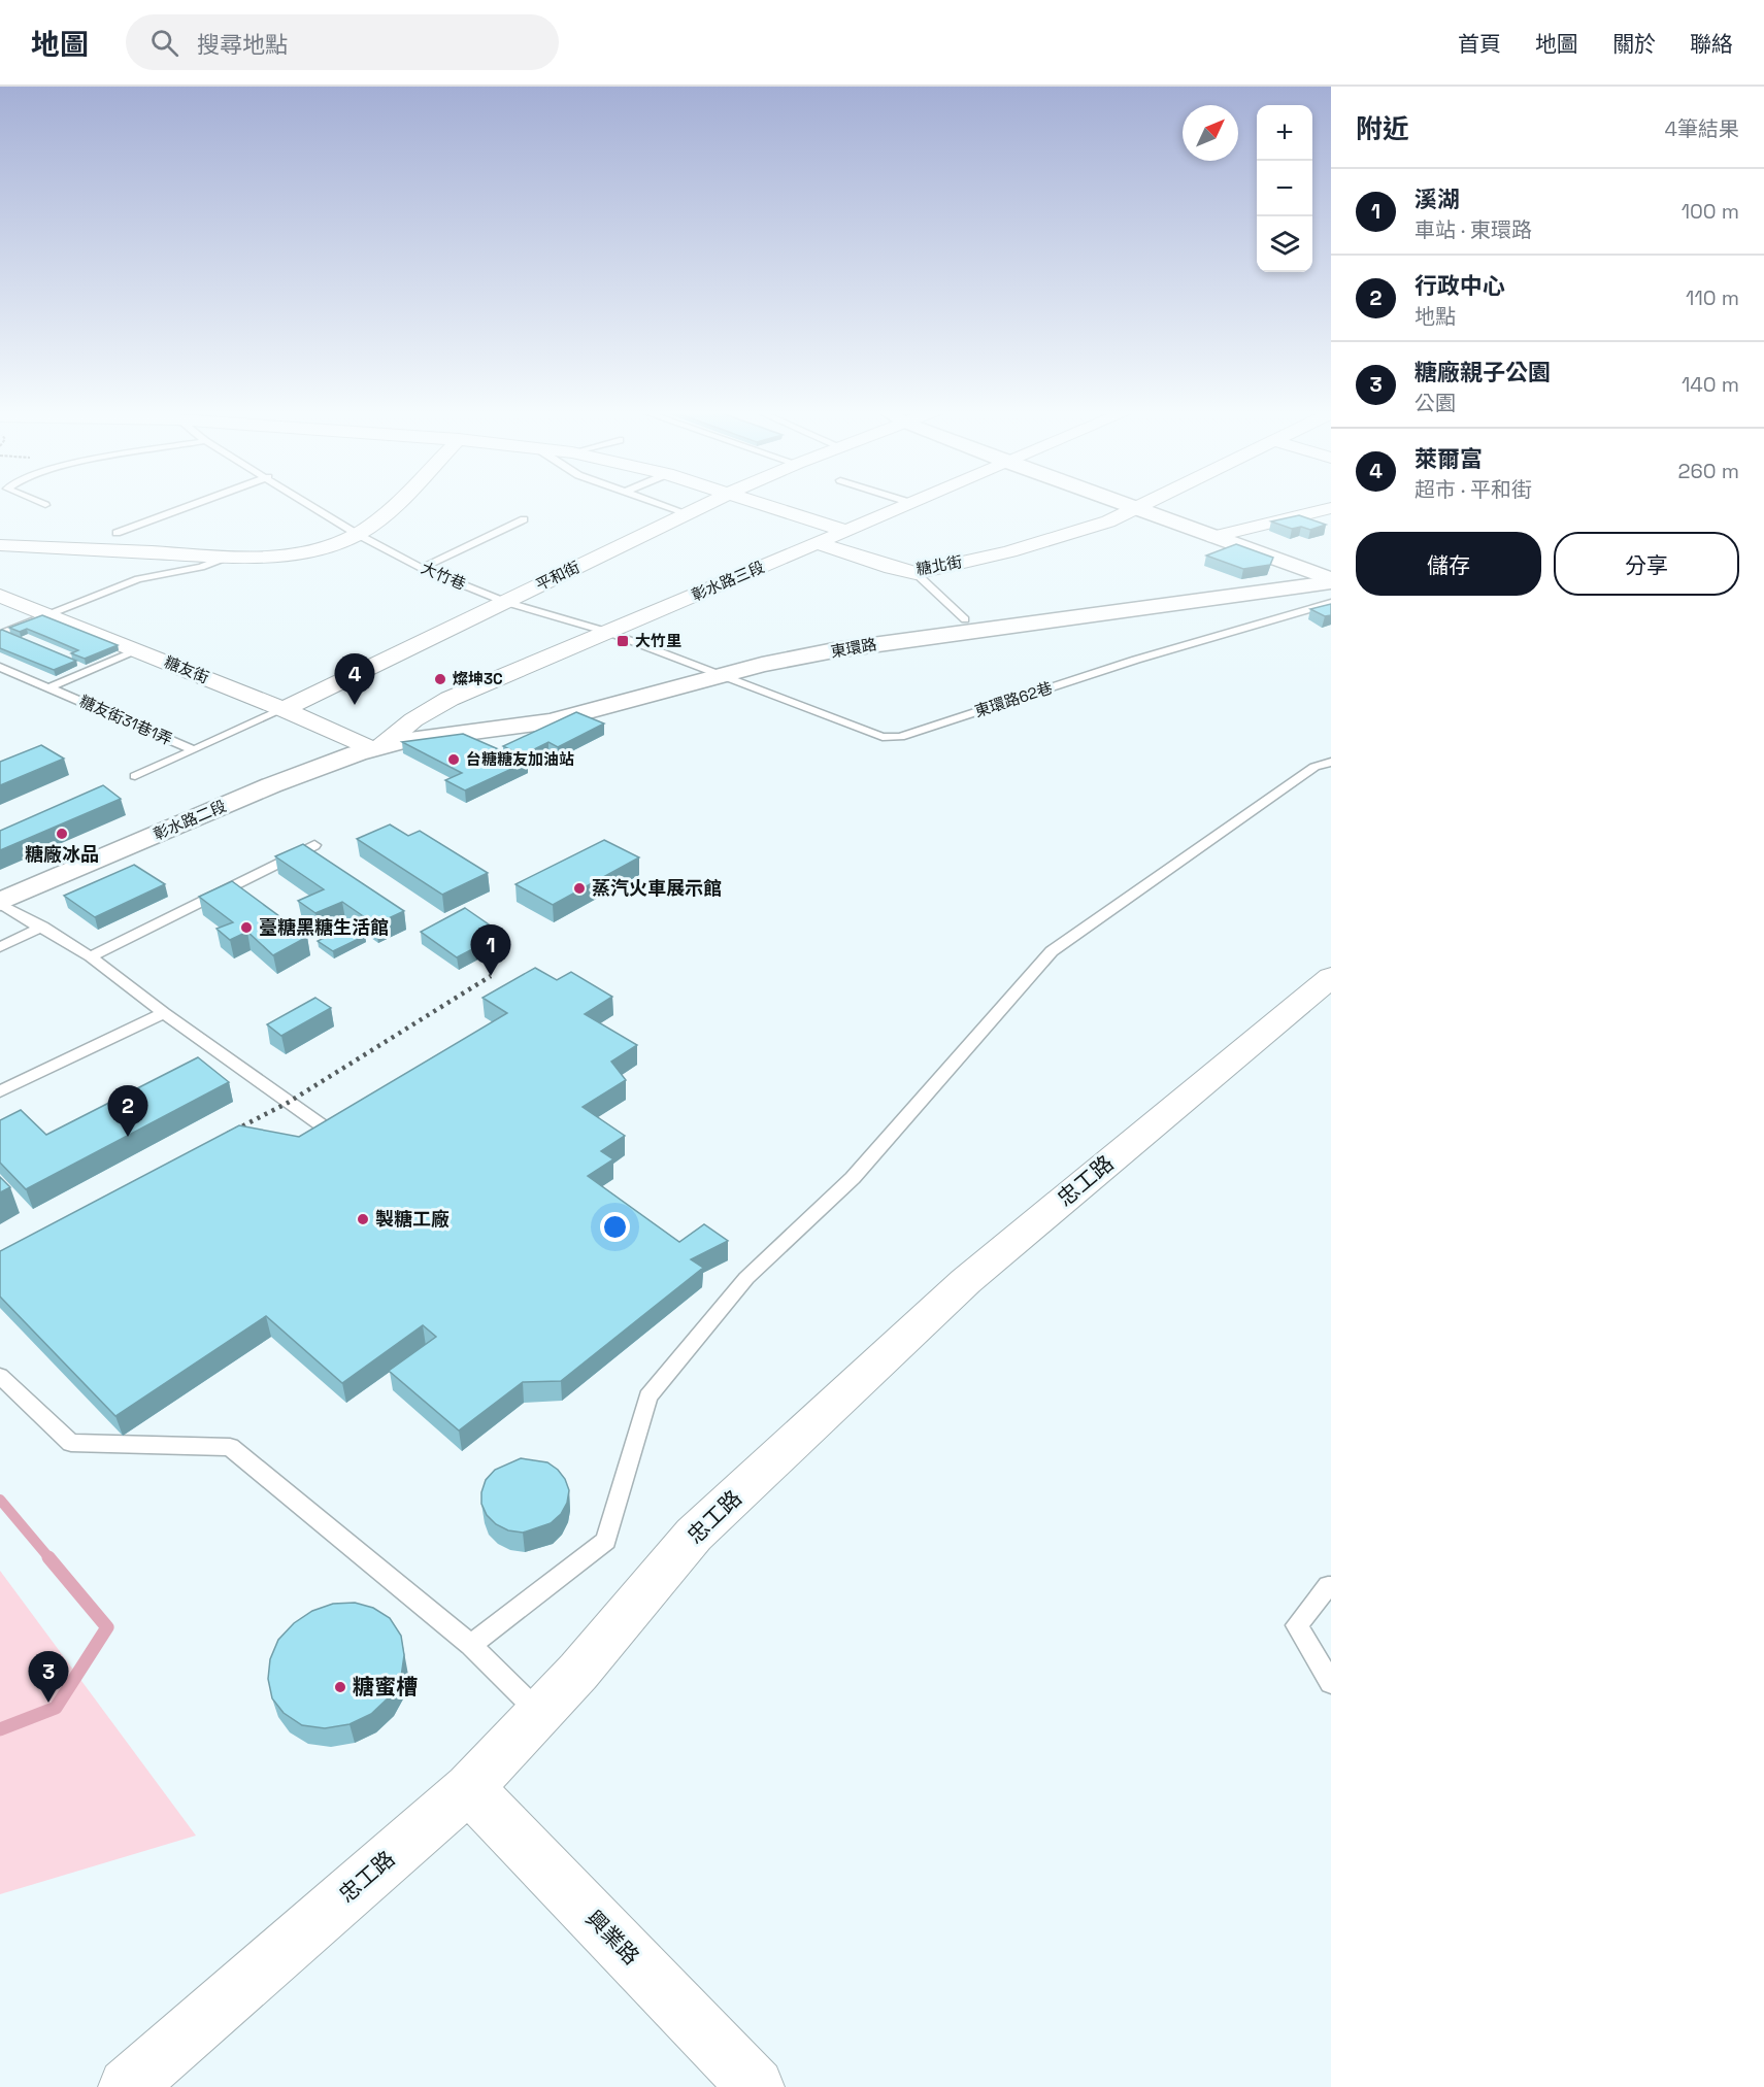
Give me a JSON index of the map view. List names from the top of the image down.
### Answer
{
  "streets": {
    "main road": ["彰水路三段", "東環路", "彰水路二段"],
    "street": [
      "糖北街",
      "平和街",
      "糖友街",
      "忠工路",
      "興業路"
    ],
    "lane": ["大竹巷", "東環路62巷", "糖友街31巷1弄"]
  },
  "crossings": [
    ["糖北街", "彰水路三段"],
    ["大竹巷", "平和街"],
    ["大竹巷", "彰水路三段"],
    ["大竹巷", "東環路"],
    ["大竹巷", "東環路62巷"],
    ["平和街", "糖友街"],
    ["彰水路三段", "東環路"],
    ["彰水路三段", "糖友街"],
    ["彰水路三段", "彰水路二段"],
    ["東環路", "糖友街"],
    ["東環路", "東環路62巷"],
    ["東環路", "彰水路二段"],
    ["糖友街", "彰水路二段"],
    ["忠工路", "興業路"]
  ],
  "places": {
    "transit": ["大竹里"],
    "other": [
      "燦坤3C",
      "台糖糖友加油站",
      "糖廠冰品",
      "蒸汽火車展示館",
      "臺糖黑糖生活館",
      "製糖工廠",
      "糖蜜槽"
    ]
  },
  "north": "top right",
  "page": {
    "header": "地圖",
    "search": "搜尋地點",
    "nav": [
      "首頁",
      "地圖",
      "關於",
      "聯絡"
    ],
    "heading": ["附近", "4筆結果"],
    "map_buttons": ["+", "−"],
    "list": [
      {
        "mark": "1",
        "name": "溪湖",
        "note": "車站 · 東環路",
        "value": "100 m"
      },
      {
        "mark": "2",
        "name": "行政中心",
        "note": "地點",
        "value": "110 m"
      },
      {
        "mark": "3",
        "name": "糖廠親子公園",
        "note": "公園",
        "value": "140 m"
      },
      {
        "mark": "4",
        "name": "萊爾富",
        "note": "超市 · 平和街",
        "value": "260 m"
      }
    ],
    "buttons": ["儲存", "分享"],
    "pins": [
      "4",
      "1",
      "2",
      "3"
    ]
  }
}
